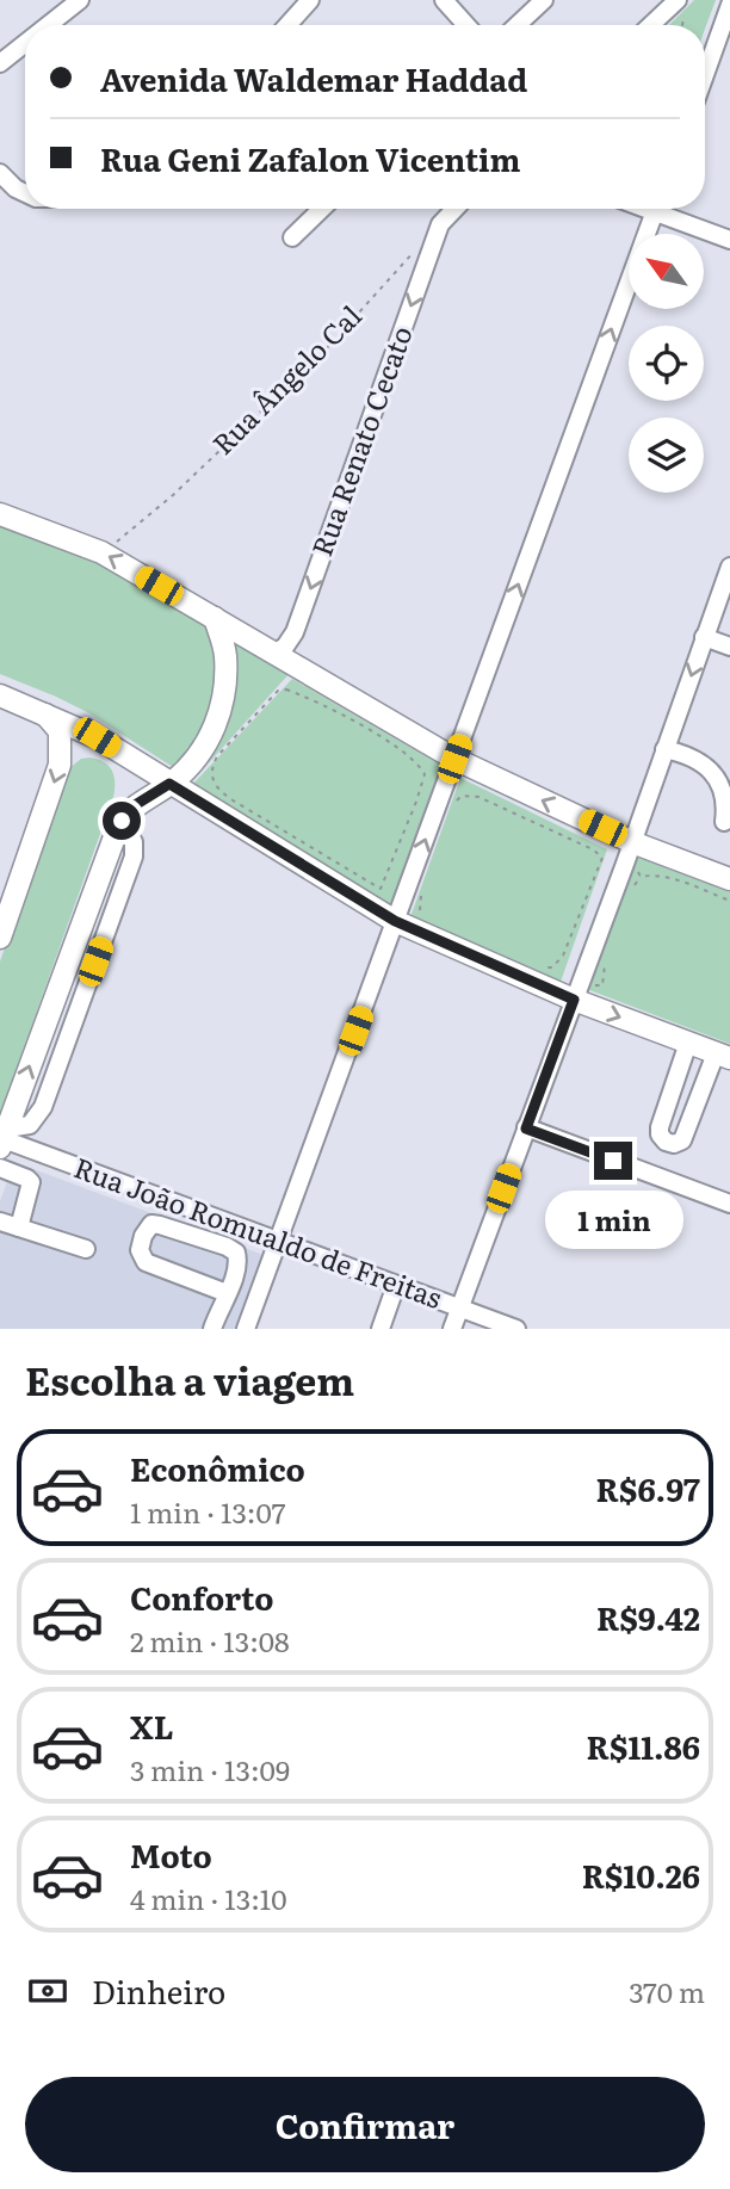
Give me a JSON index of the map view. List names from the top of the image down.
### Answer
{
  "streets": {
    "street": ["Rua Renato Cecato", "Rua João Romualdo de Freitas"],
    "path": ["Rua Ângelo Cal"]
  },
  "one_way": ["Rua Renato Cecato"],
  "north": "top left",
  "page": {
    "banner": ["Avenida Waldemar Haddad", "Rua Geni Zafalon Vicentim"],
    "bubble": "1 min",
    "heading": "Escolha a viagem",
    "list": [
      {
        "name": "Econômico",
        "note": "1 min · 13:07",
        "value": "R$6.97"
      },
      {
        "name": "Conforto",
        "note": "2 min · 13:08",
        "value": "R$9.42"
      },
      {
        "name": "XL",
        "note": "3 min · 13:09",
        "value": "R$11.86"
      },
      {
        "name": "Moto",
        "note": "4 min · 13:10",
        "value": "R$10.26"
      }
    ],
    "pay": ["Dinheiro", "370 m"],
    "buttons": "Confirmar"
  }
}
